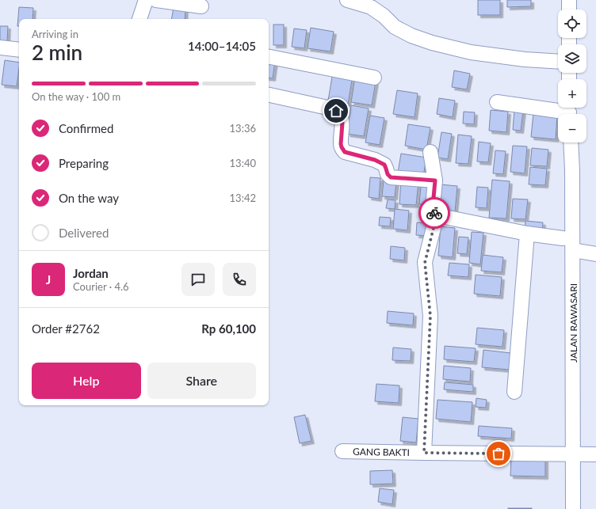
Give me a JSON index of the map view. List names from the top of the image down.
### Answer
{
  "streets": {
    "street": ["JALAN RAWASARI", "GANG BAKTI"]
  },
  "crossings": [
    ["JALAN RAWASARI", "GANG BAKTI"]
  ],
  "page": {
    "map_buttons": ["+", "−"],
    "heading": ["2 min", "Arriving in", "14:00–14:05"],
    "panel": [
      "Jordan",
      "Courier · 4.6",
      "Order #2762",
      "Rp 60,100"
    ],
    "bar": "On the way · 100 m",
    "list": [
      ["Confirmed", "13:36"],
      ["Preparing", "13:40"],
      ["On the way", "13:42"],
      "Delivered"
    ],
    "round": "J",
    "buttons": ["Help", "Share"]
  }
}
